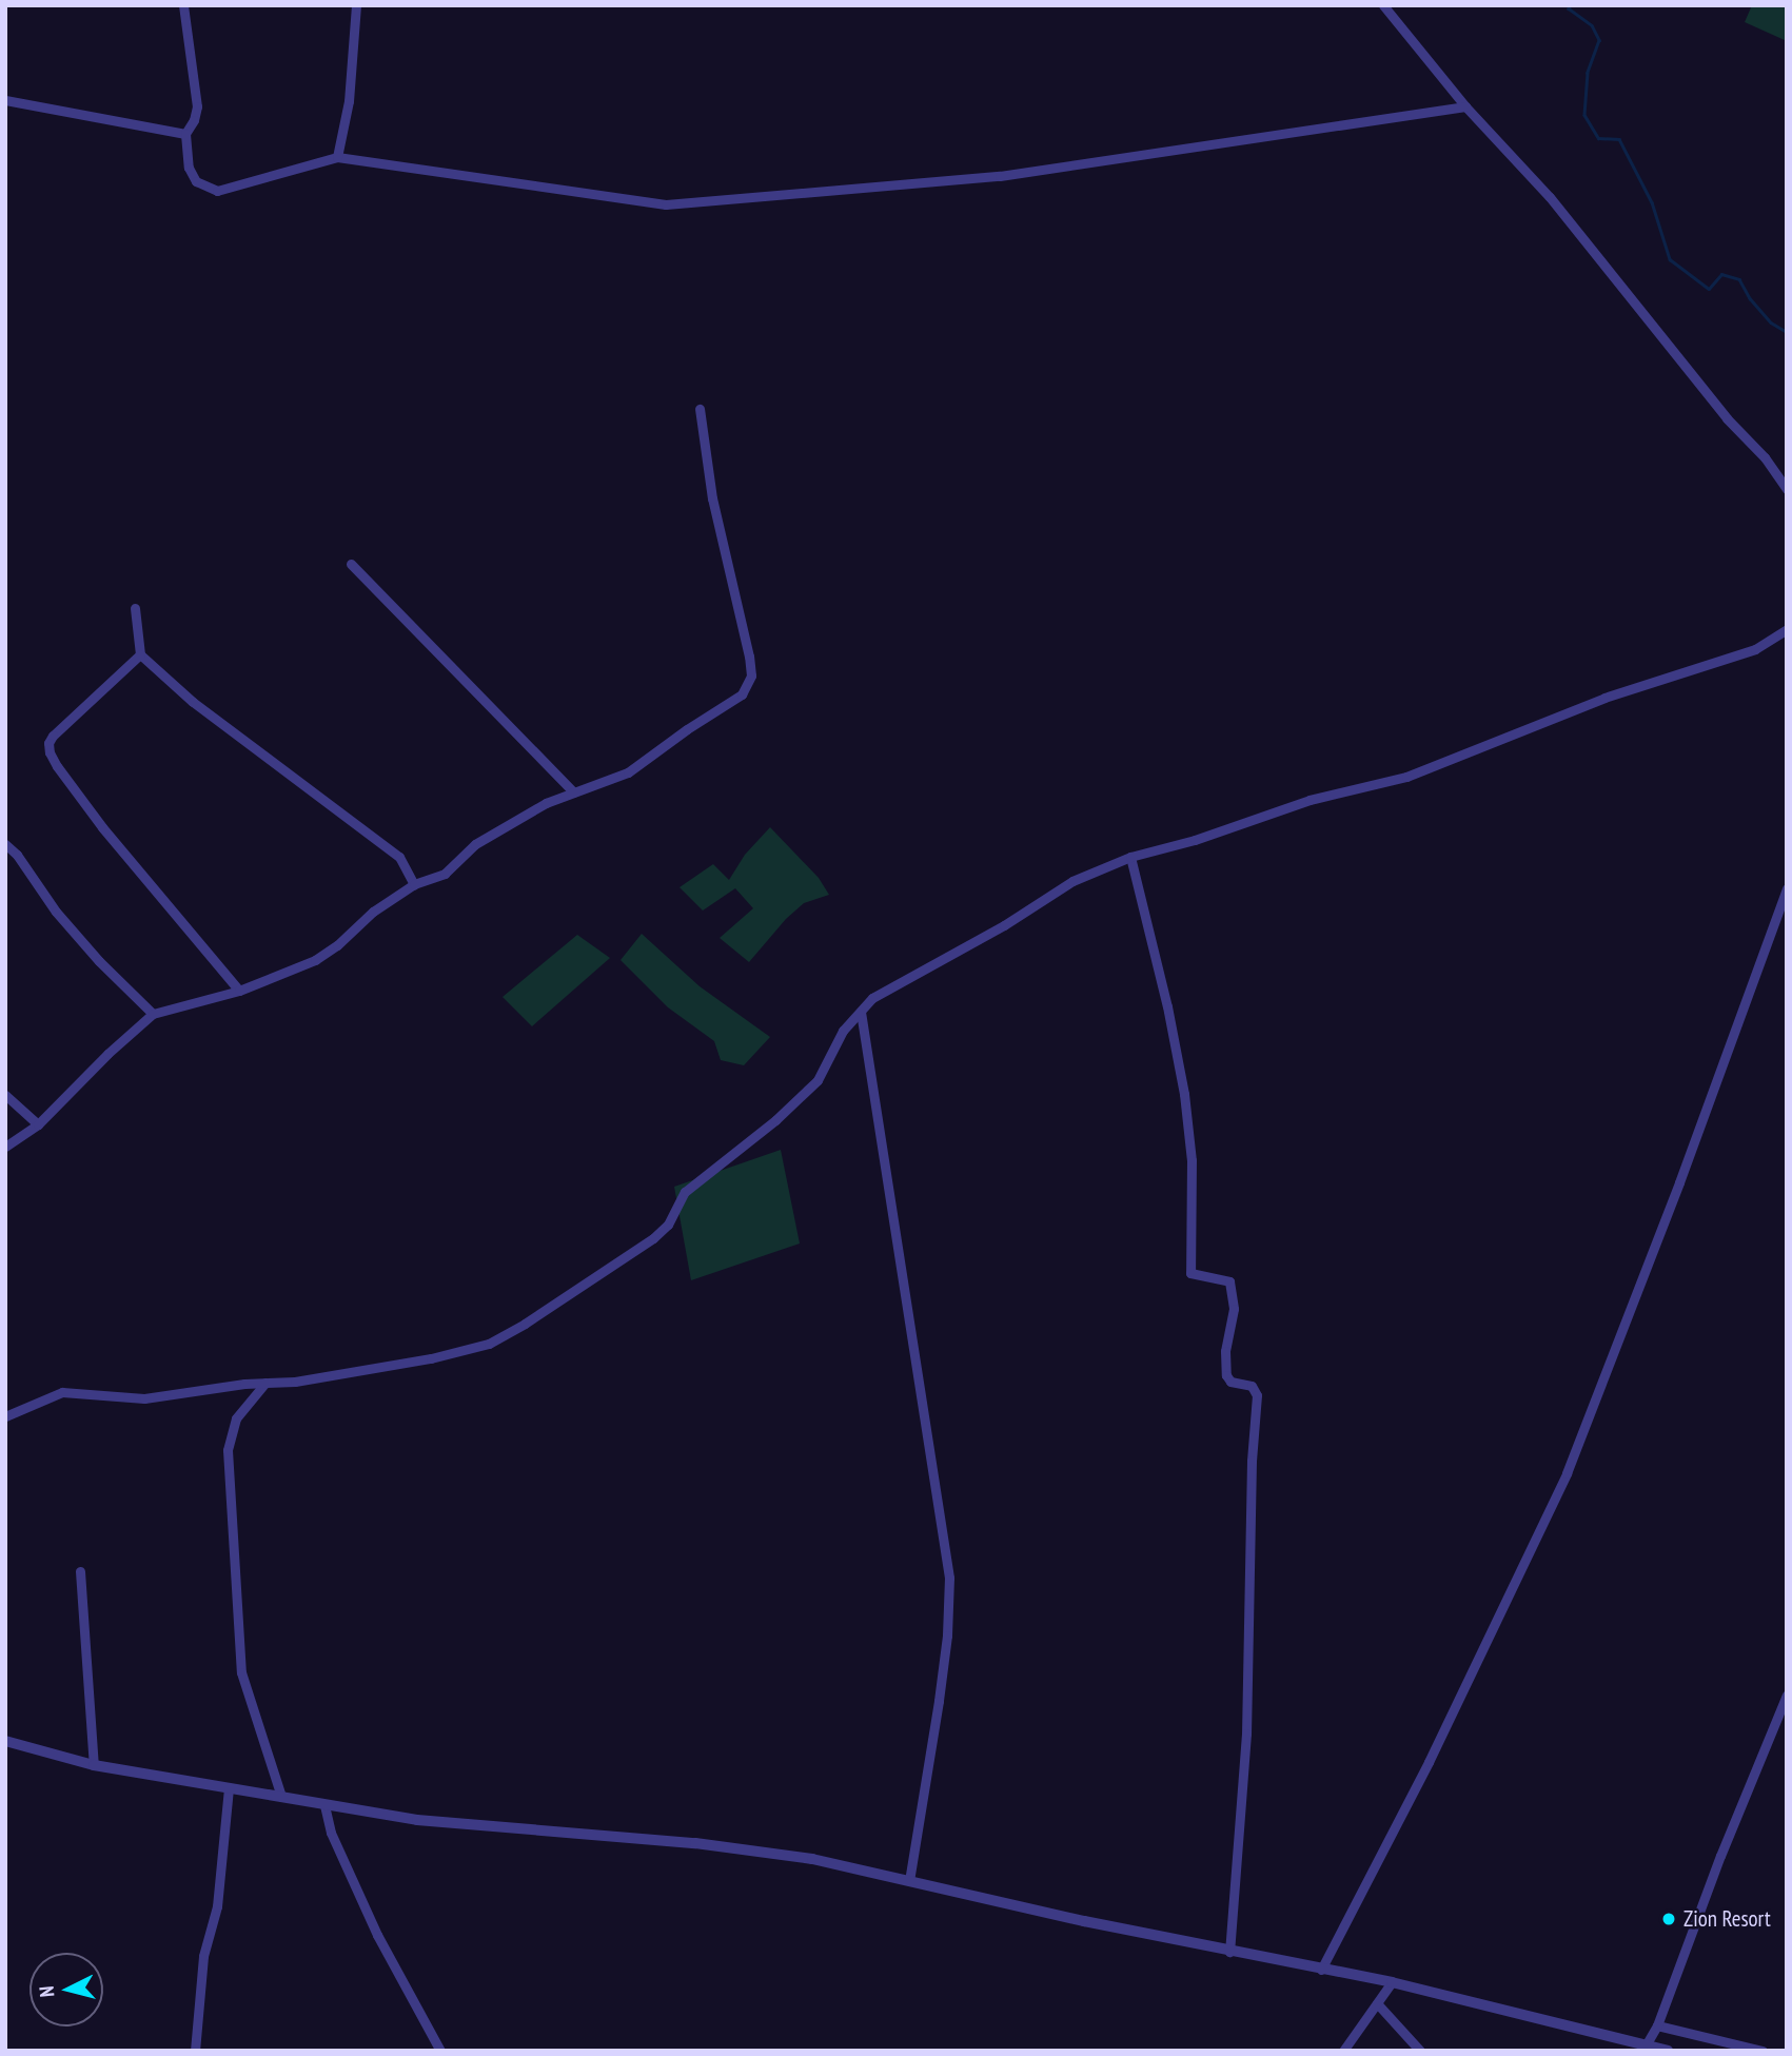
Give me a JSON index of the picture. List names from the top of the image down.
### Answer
{
  "places": ["Zion Resort"],
  "north": "left"
}
